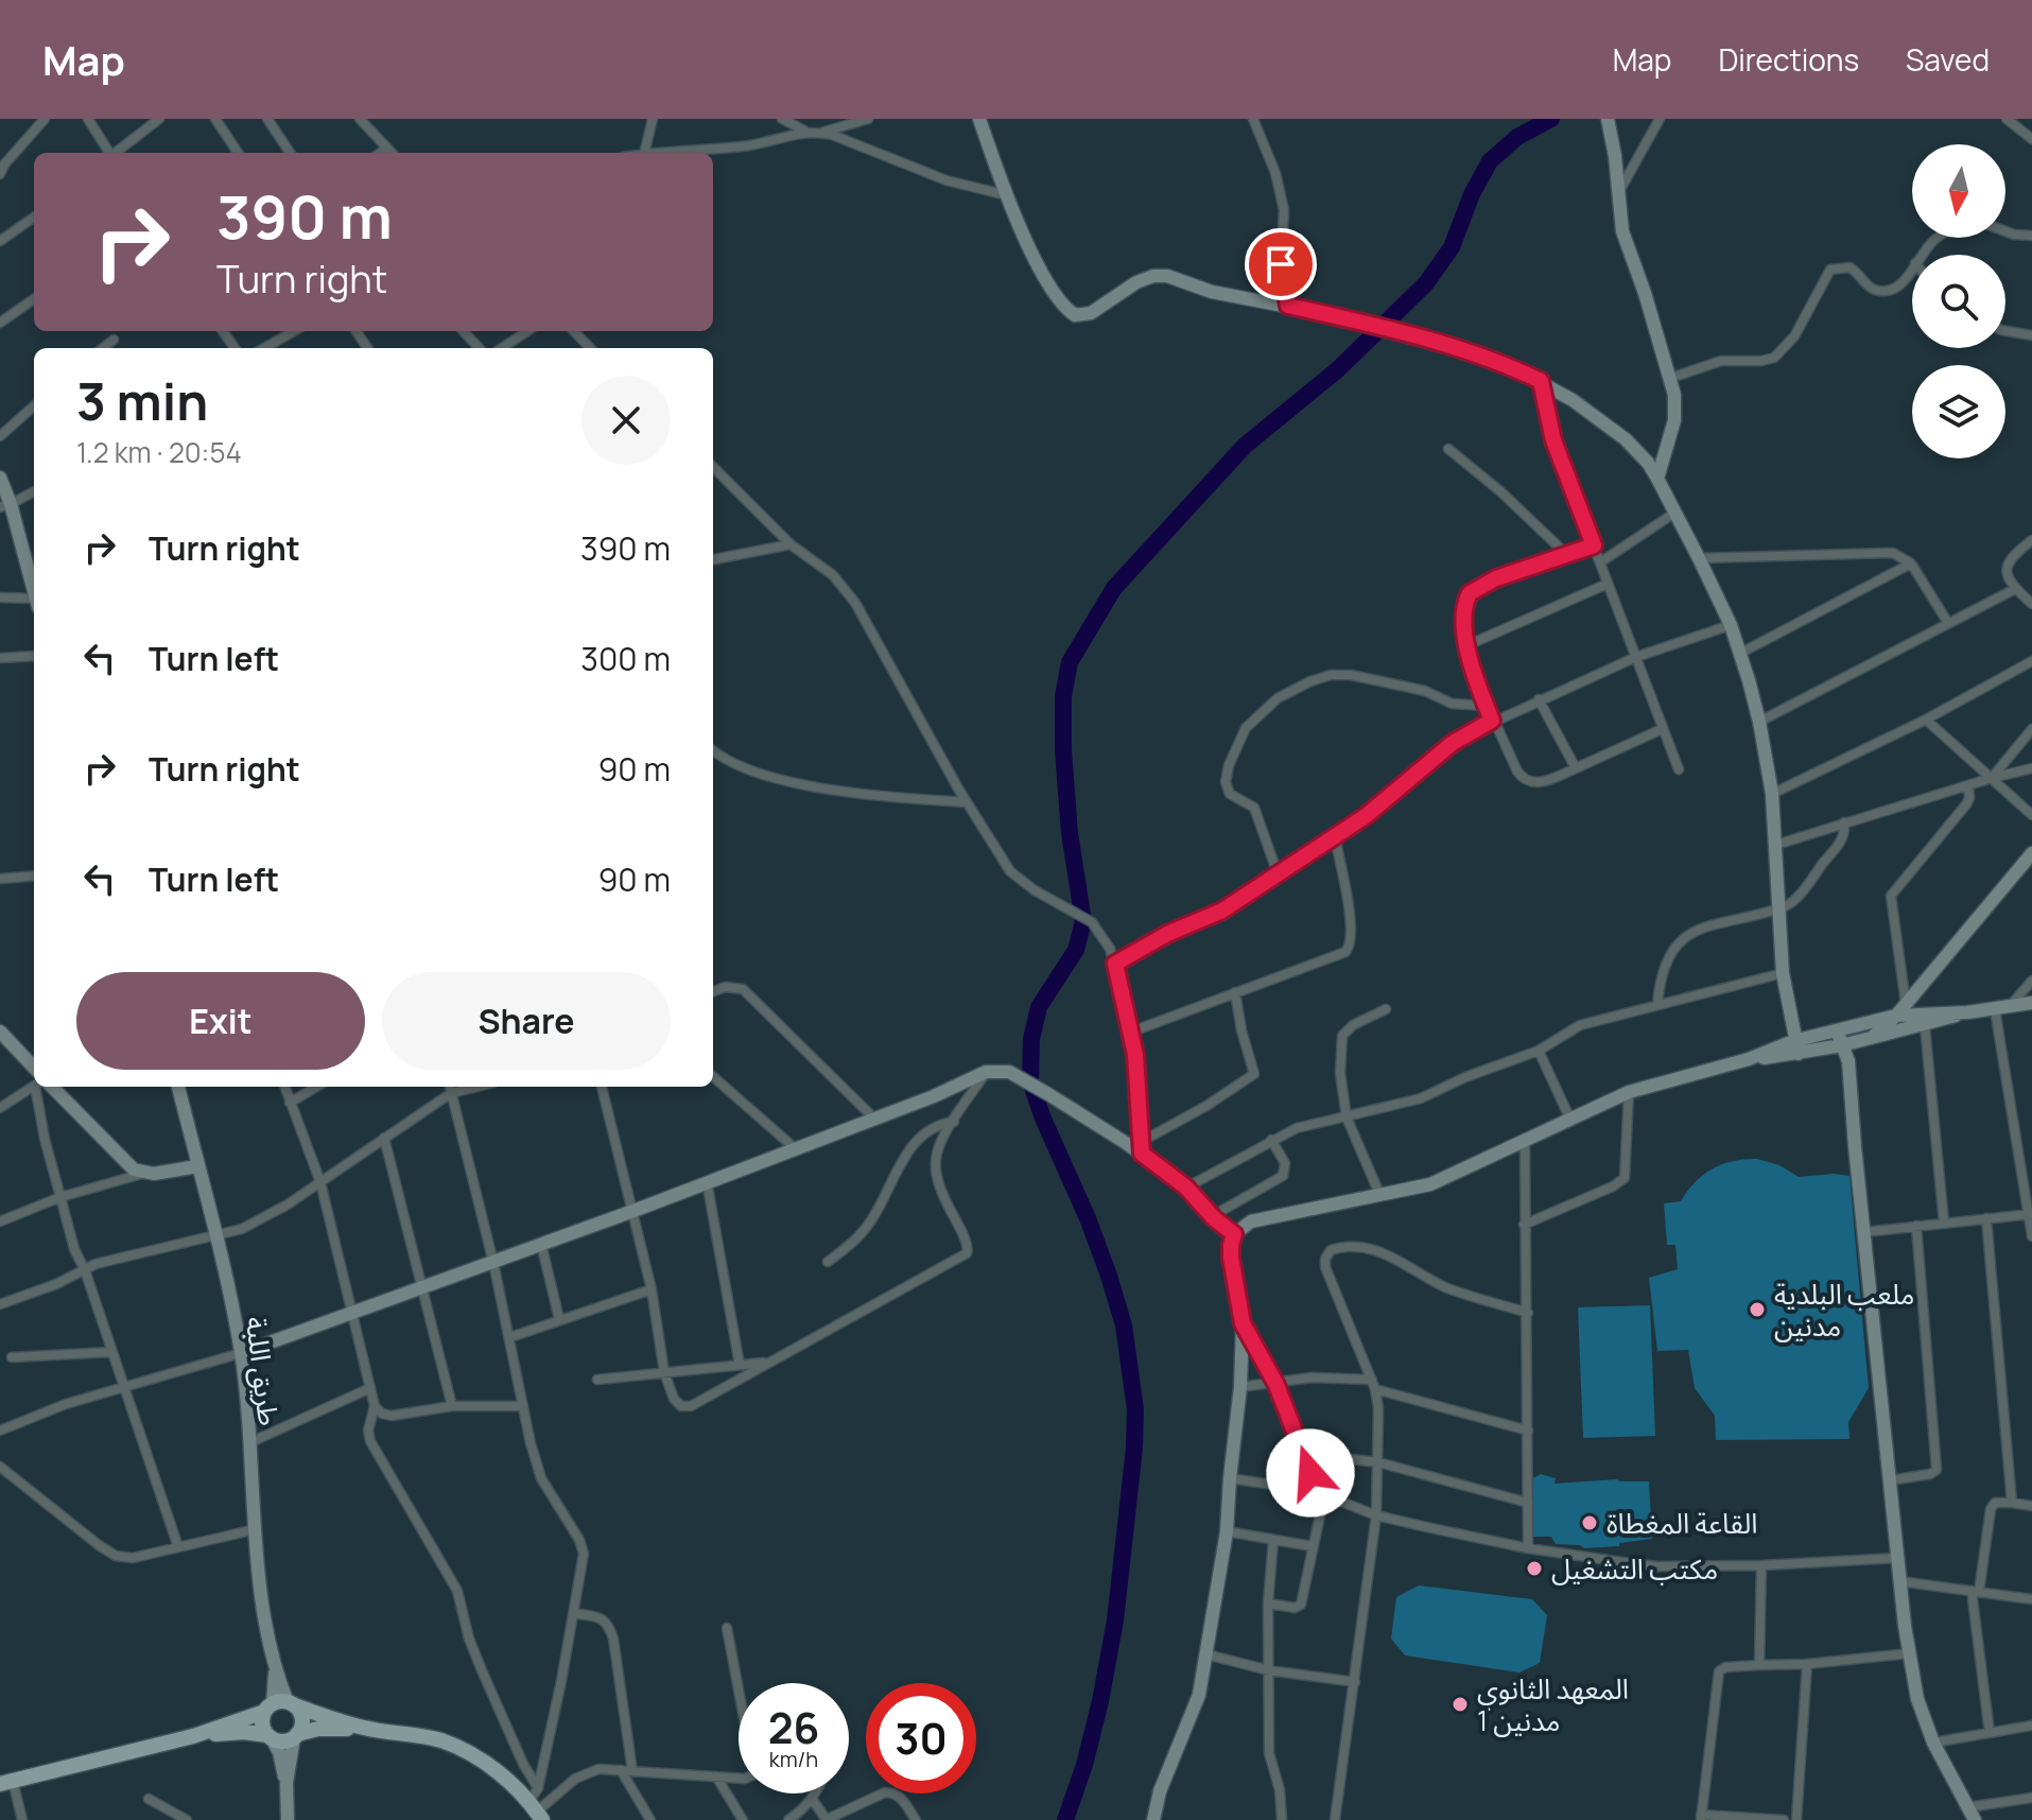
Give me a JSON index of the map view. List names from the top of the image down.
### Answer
{
  "streets": {
    "street": ["طريق اللبة"]
  },
  "places": [
    "ملعب البلدية مدنين",
    "القاعة المغطاة",
    "مكتب التشغيل",
    "المعهد الثانوي مدنين 1"
  ],
  "north": "bottom",
  "page": {
    "header": "Map",
    "nav": ["Map", "Directions", "Saved"],
    "turn": ["390 m", "Turn right"],
    "heading": ["3 min", "1.2 km · 20:54"],
    "list": [
      {
        "name": "Turn right",
        "value": "390 m"
      },
      {
        "name": "Turn left",
        "value": "300 m"
      },
      {
        "name": "Turn right",
        "value": "90 m"
      },
      {
        "name": "Turn left",
        "value": "90 m"
      }
    ],
    "buttons": ["Exit", "Share"],
    "speed": "26 km/h",
    "limit": "30"
  }
}
